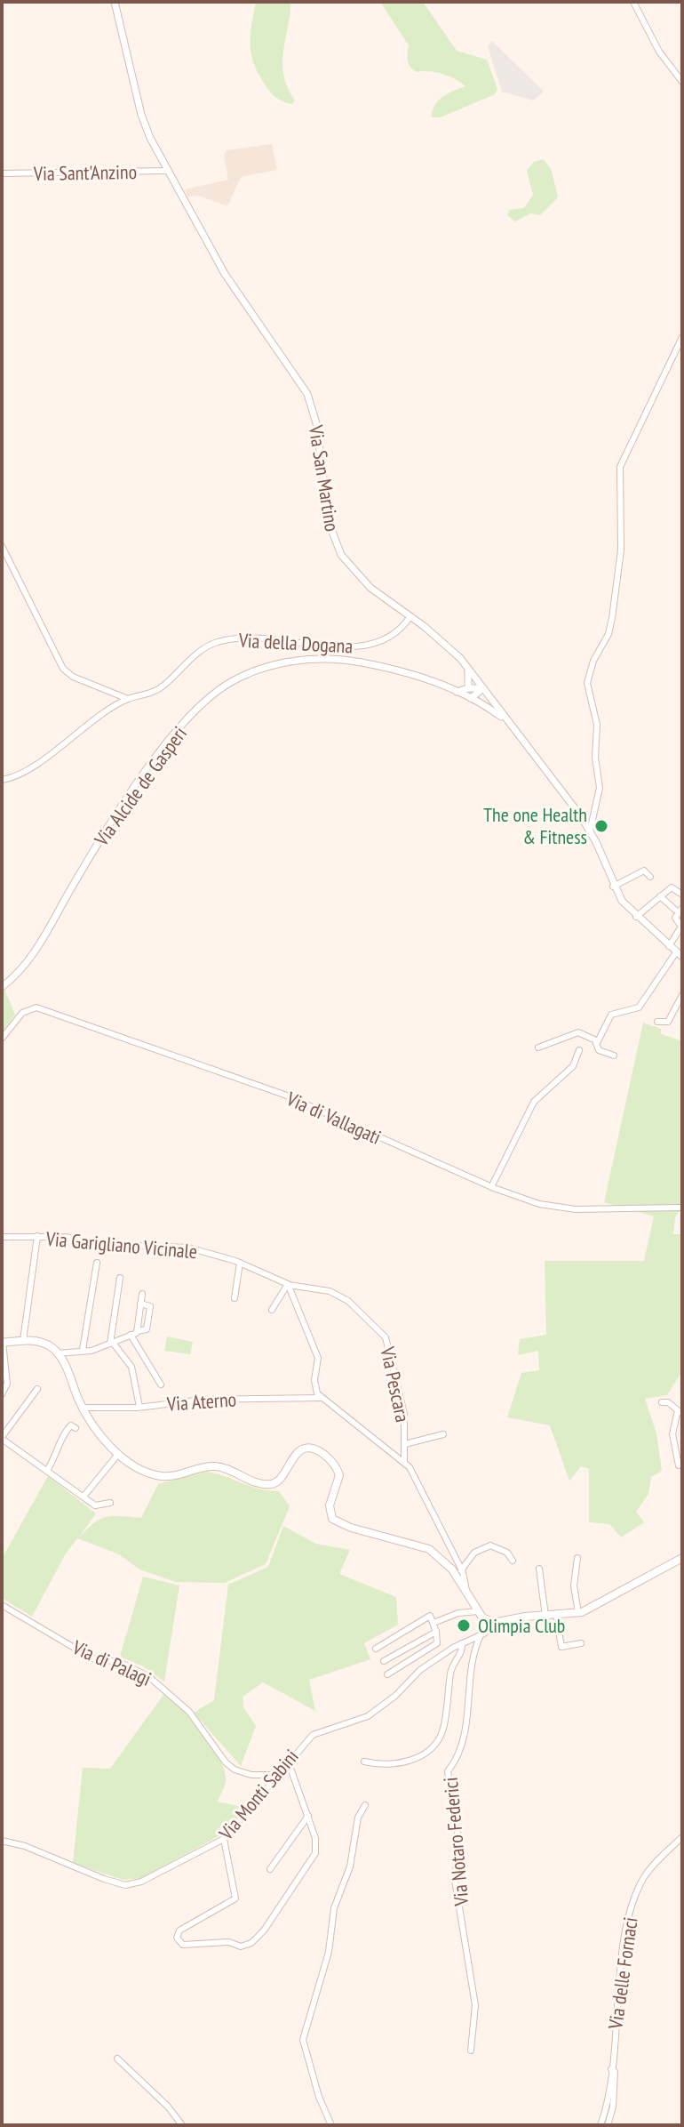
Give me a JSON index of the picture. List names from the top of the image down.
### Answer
{
  "streets": {
    "street": [
      "Via Sant'Anzino",
      "Via San Martino",
      "Via della Dogana",
      "Via Alcide de Gasperi",
      "Via di Vallagati",
      "Via Garigliano Vicinale",
      "Via Pescara",
      "Via Aterno",
      "Via di Palagi",
      "Via Monti Sabini",
      "Via Notaro Federici",
      "Via delle Fornaci"
    ]
  },
  "crossings": [
    ["Via Sant'Anzino", "Via San Martino"],
    ["Via San Martino", "Via della Dogana"],
    ["Via San Martino", "Via Alcide de Gasperi"],
    ["Via Garigliano Vicinale", "Via Pescara"],
    ["Via di Palagi", "Via Monti Sabini"],
    ["Via Monti Sabini", "Via Notaro Federici"]
  ],
  "places": ["The one Health & Fitness", "Olimpia Club"]
}
